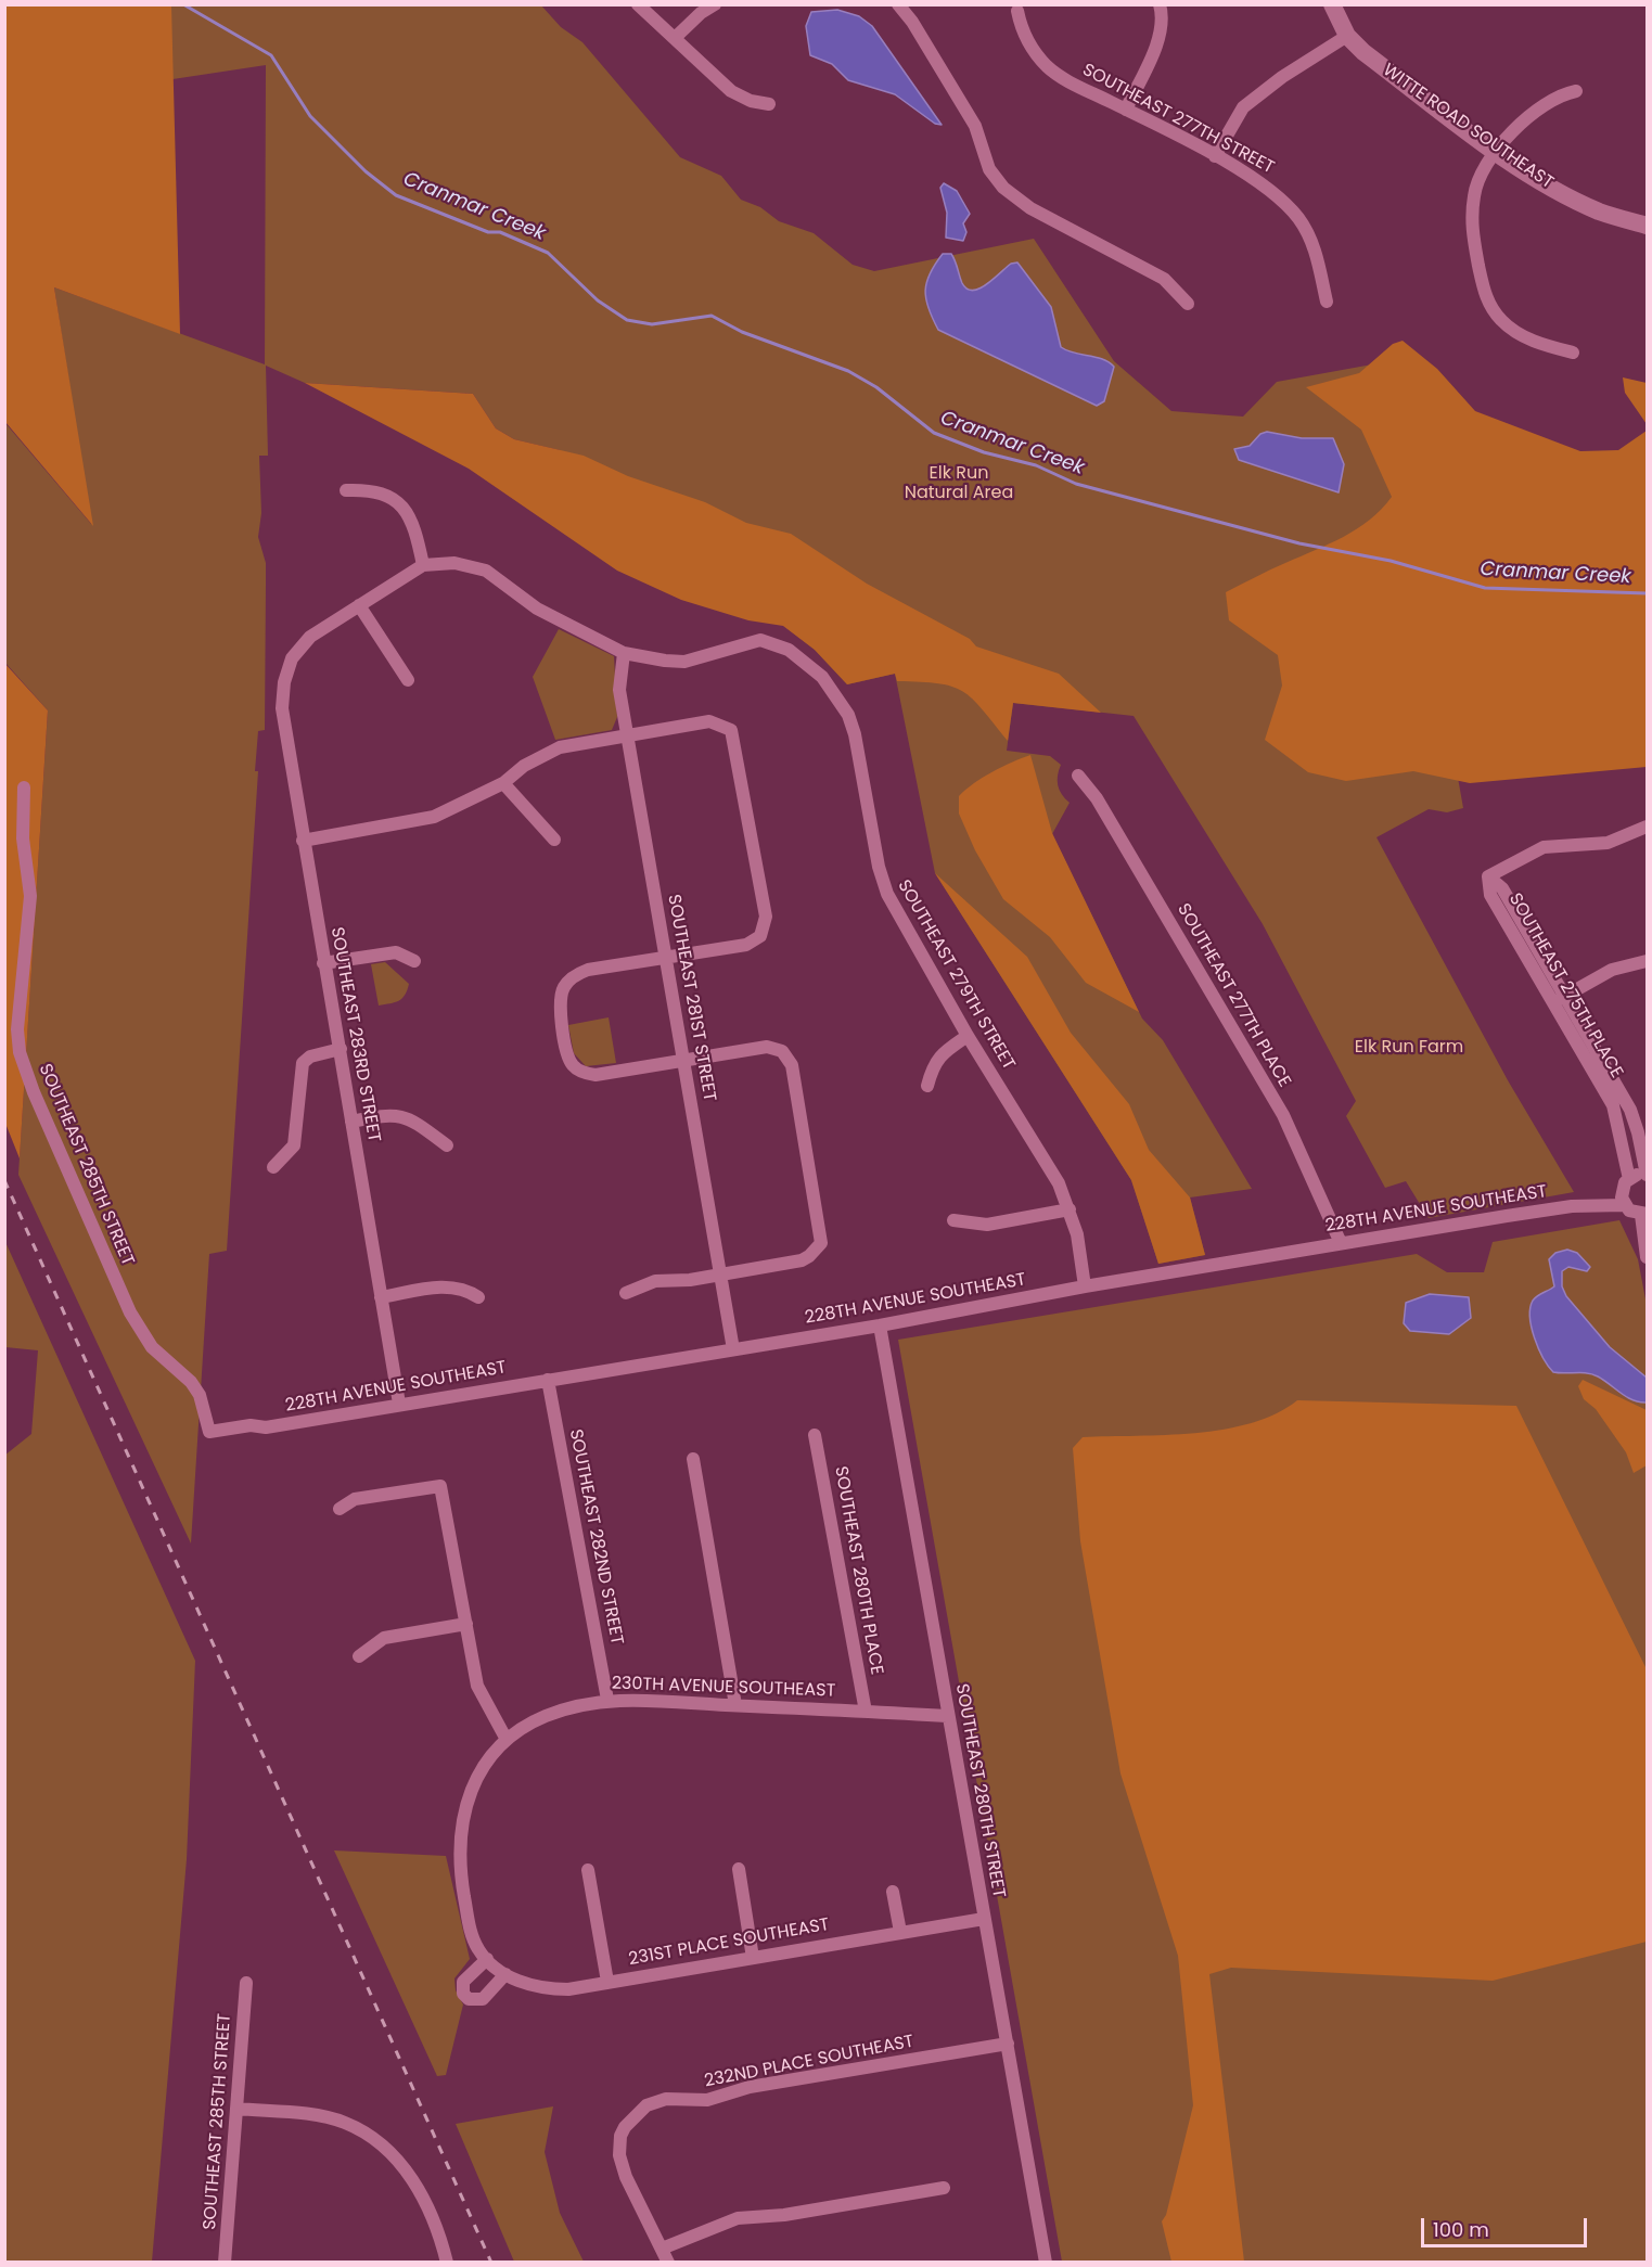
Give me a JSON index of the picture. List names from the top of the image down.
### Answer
{
  "streets": {
    "street": [
      "SOUTHEAST 277TH STREET",
      "WITTE ROAD SOUTHEAST",
      "SOUTHEAST 279TH STREET",
      "SOUTHEAST 275TH PLACE",
      "SOUTHEAST 277TH PLACE",
      "SOUTHEAST 281ST STREET",
      "SOUTHEAST 283RD STREET",
      "SOUTHEAST 285TH STREET",
      "228TH AVENUE SOUTHEAST",
      "SOUTHEAST 282ND STREET",
      "SOUTHEAST 280TH PLACE",
      "230TH AVENUE SOUTHEAST",
      "SOUTHEAST 280TH STREET",
      "231ST PLACE SOUTHEAST",
      "232ND PLACE SOUTHEAST"
    ]
  },
  "crossings": [
    ["SOUTHEAST 279TH STREET", "SOUTHEAST 281ST STREET"],
    ["SOUTHEAST 279TH STREET", "228TH AVENUE SOUTHEAST"],
    ["SOUTHEAST 275TH PLACE", "228TH AVENUE SOUTHEAST"],
    ["SOUTHEAST 277TH PLACE", "228TH AVENUE SOUTHEAST"],
    ["SOUTHEAST 281ST STREET", "228TH AVENUE SOUTHEAST"],
    ["SOUTHEAST 283RD STREET", "228TH AVENUE SOUTHEAST"],
    ["SOUTHEAST 285TH STREET", "228TH AVENUE SOUTHEAST"],
    ["228TH AVENUE SOUTHEAST", "SOUTHEAST 282ND STREET"],
    ["228TH AVENUE SOUTHEAST", "SOUTHEAST 280TH STREET"],
    ["SOUTHEAST 282ND STREET", "230TH AVENUE SOUTHEAST"],
    ["SOUTHEAST 280TH PLACE", "230TH AVENUE SOUTHEAST"],
    ["230TH AVENUE SOUTHEAST", "SOUTHEAST 280TH STREET"],
    ["SOUTHEAST 280TH STREET", "231ST PLACE SOUTHEAST"],
    ["SOUTHEAST 280TH STREET", "232ND PLACE SOUTHEAST"]
  ],
  "water": ["Cranmar Creek"],
  "parks": ["Elk Run Natural Area", "Elk Run Farm"],
  "scale_bar": "100 m"
}
